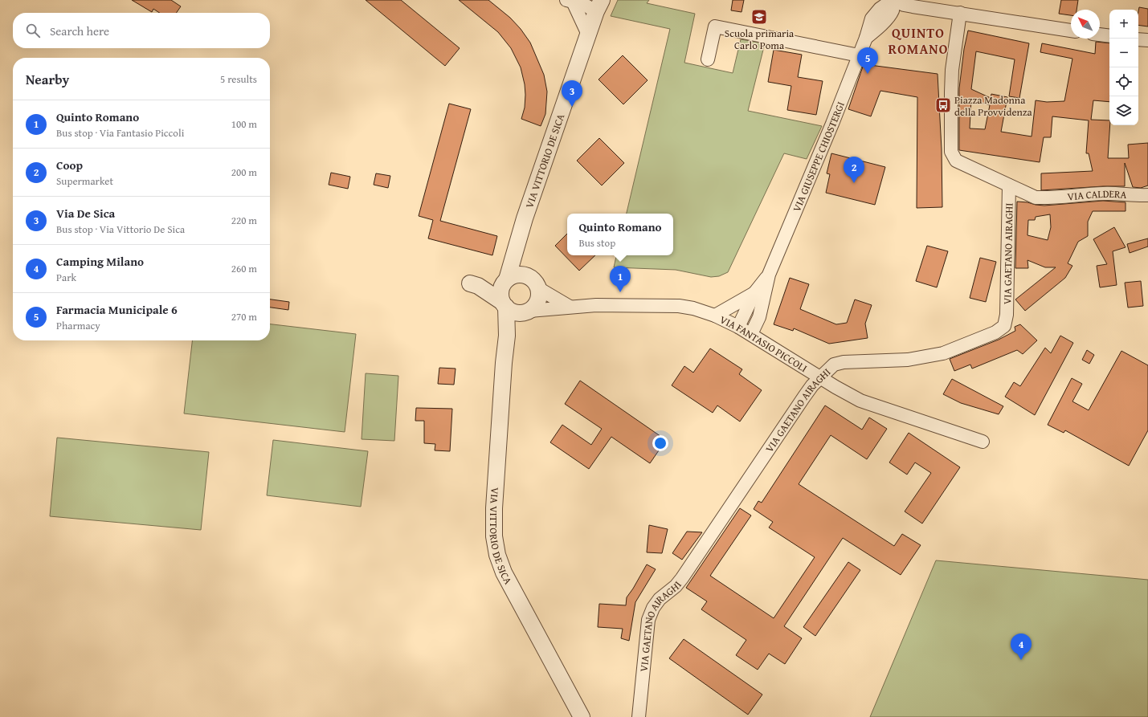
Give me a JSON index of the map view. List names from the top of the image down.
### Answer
{
  "streets": {
    "street": [
      "VIA GIUSEPPE CHIOSTERGI",
      "VIA VITTORIO DE SICA",
      "VIA CALDERA",
      "VIA GAETANO AIRAGHI",
      "VIA FANTASIO PICCOLI"
    ]
  },
  "crossings": [
    ["VIA GIUSEPPE CHIOSTERGI", "VIA FANTASIO PICCOLI"],
    ["VIA VITTORIO DE SICA", "VIA FANTASIO PICCOLI"],
    ["VIA CALDERA", "VIA GAETANO AIRAGHI"],
    ["VIA GAETANO AIRAGHI", "VIA FANTASIO PICCOLI"]
  ],
  "districts": ["QUINTO ROMANO"],
  "places": {
    "school or university": ["Scuola primaria Carlo Poma"],
    "bus stop": ["Piazza Madonna della Provvidenza"]
  },
  "north": "top left",
  "page": {
    "map_buttons": ["+", "−"],
    "search": "Search here",
    "pins": [
      "5",
      "3",
      "2",
      "1",
      "4"
    ],
    "heading": ["Nearby", "5 results"],
    "list": [
      {
        "mark": "1",
        "name": "Quinto Romano",
        "note": "Bus stop · Via Fantasio Piccoli",
        "value": "100 m"
      },
      {
        "mark": "2",
        "name": "Coop",
        "note": "Supermarket",
        "value": "200 m"
      },
      {
        "mark": "3",
        "name": "Via De Sica",
        "note": "Bus stop · Via Vittorio De Sica",
        "value": "220 m"
      },
      {
        "mark": "4",
        "name": "Camping Milano",
        "note": "Park",
        "value": "260 m"
      },
      {
        "mark": "5",
        "name": "Farmacia Municipale 6",
        "note": "Pharmacy",
        "value": "270 m"
      }
    ],
    "popup": ["Quinto Romano", "Bus stop"]
  }
}
